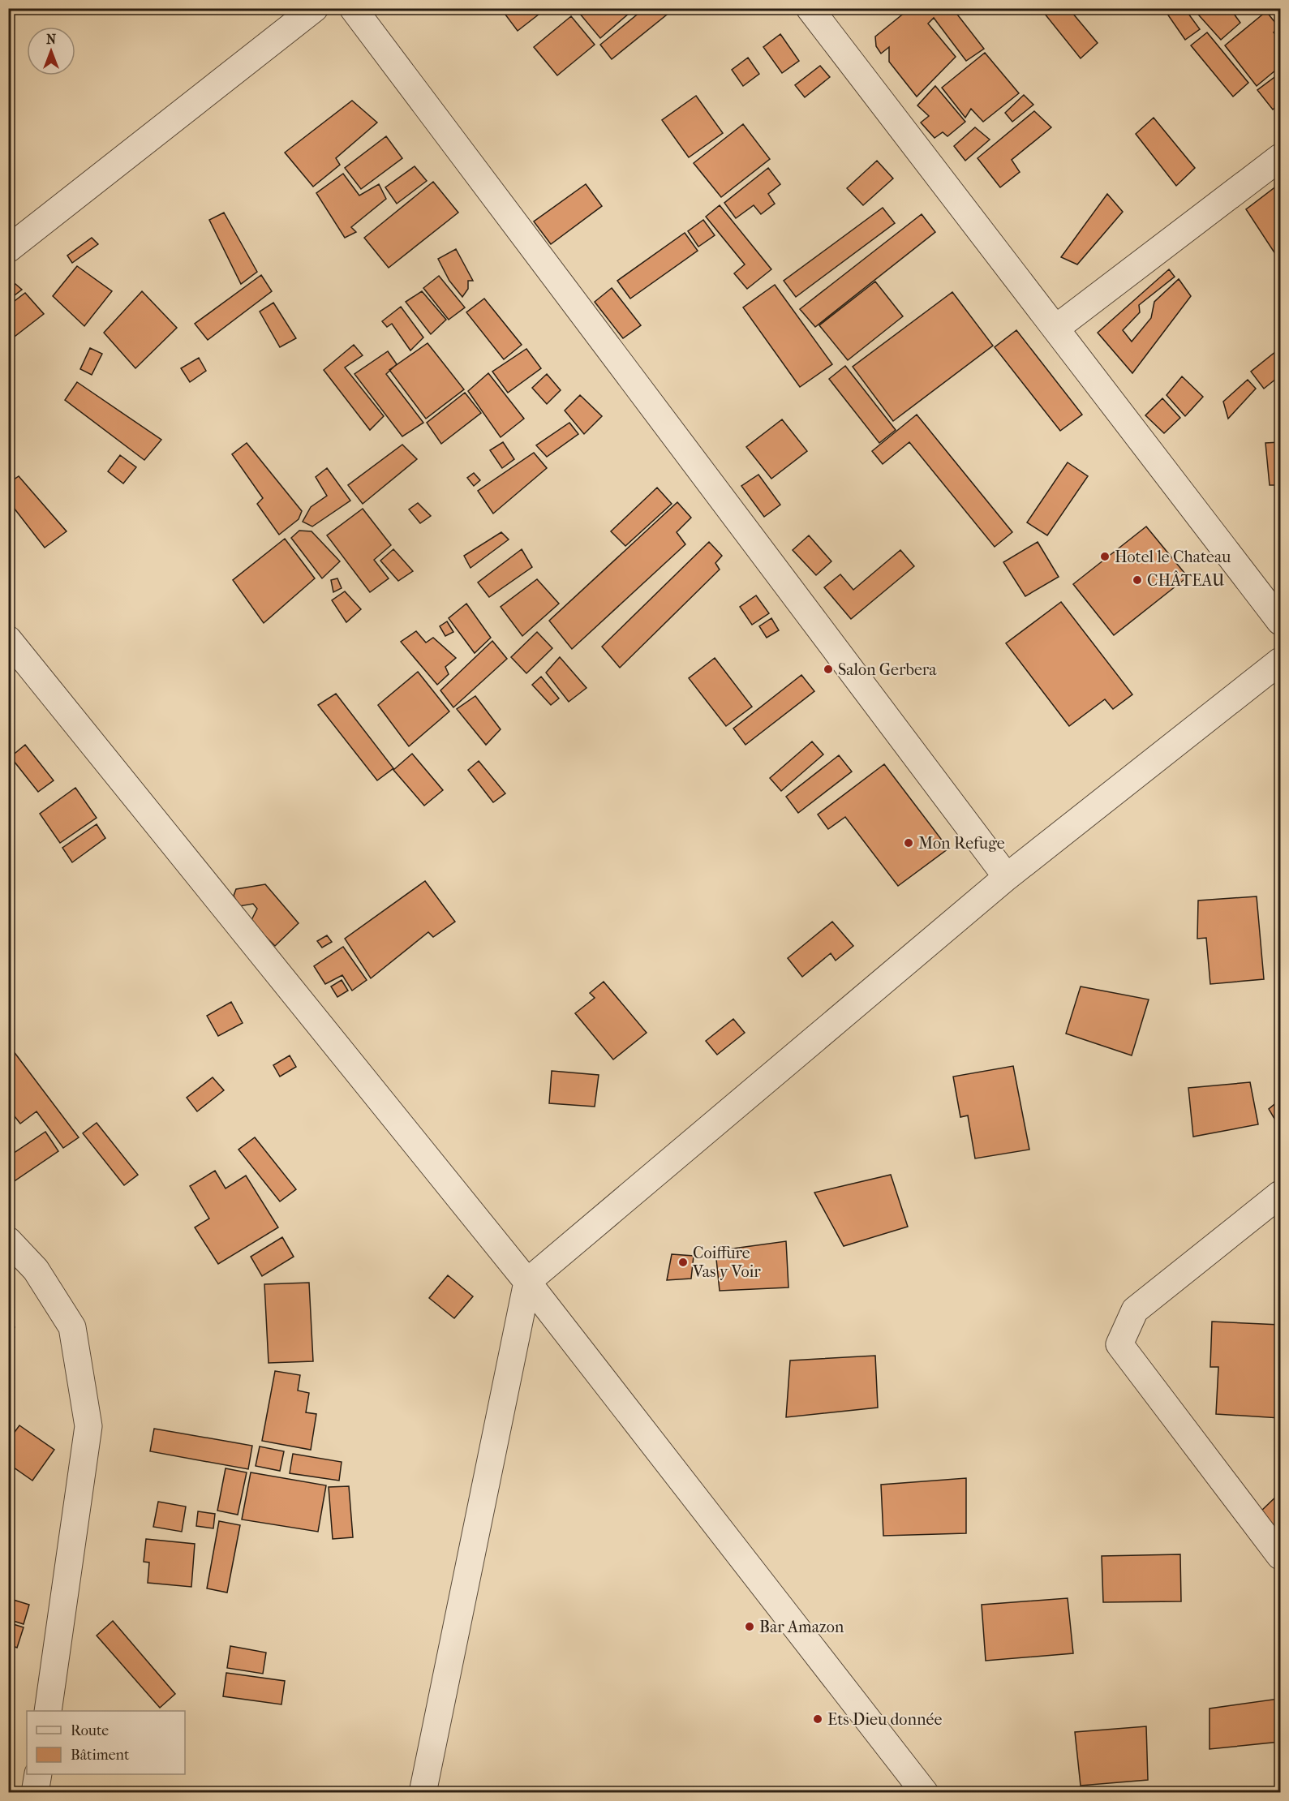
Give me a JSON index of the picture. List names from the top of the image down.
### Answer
{
  "places": [
    "Hotel le Chateau",
    "CHÂTEAU",
    "Salon Gerbera",
    "Mon Refuge",
    "Coiffure Vas y Voir",
    "Bar Amazon",
    "Ets Dieu donnée"
  ],
  "legend": ["Route", "Bâtiment"],
  "north": "top"
}
